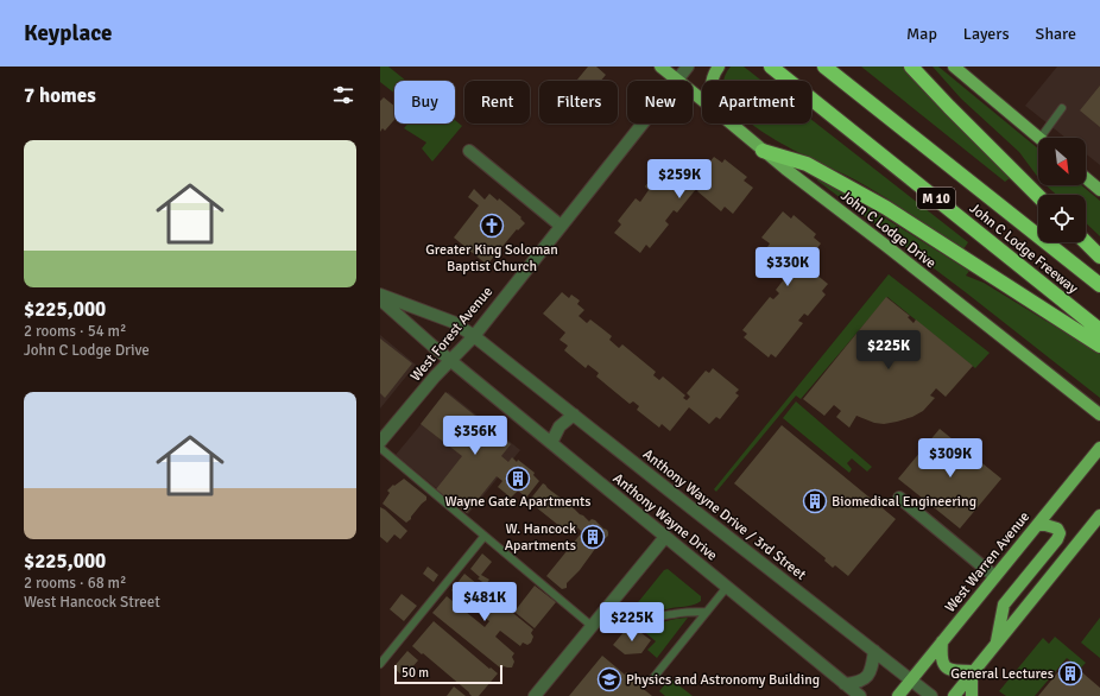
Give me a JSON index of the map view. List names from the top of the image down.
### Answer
{
  "streets": {
    "highway": ["M 10", "John C Lodge Freeway"],
    "main road": ["John C Lodge Drive", "West Warren Avenue"],
    "street": ["West Forest Avenue", "Anthony Wayne Drive / 3rd Street", "Anthony Wayne Drive"]
  },
  "crossings": [
    ["John C Lodge Drive", "West Forest Avenue"],
    ["West Forest Avenue", "Anthony Wayne Drive / 3rd Street"],
    ["West Forest Avenue", "Anthony Wayne Drive"],
    ["Anthony Wayne Drive / 3rd Street", "West Warren Avenue"]
  ],
  "places": {
    "church": ["Greater King Soloman Baptist Church"],
    "building": [
      "Wayne Gate Apartments",
      "Biomedical Engineering",
      "W. Hancock Apartments",
      "General Lectures"
    ],
    "school or university": ["Physics and Astronomy Building"]
  },
  "scale_bar": "50 m",
  "north": "bottom right",
  "page": {
    "header": "Keyplace",
    "nav": ["Map", "Layers", "Share"],
    "heading": "7 homes",
    "chip": [
      "Buy",
      "Rent",
      "Filters",
      "New",
      "Apartment"
    ],
    "list": [
      {
        "name": "$225,000",
        "note": "2 rooms · 54 m² · John C Lodge Drive"
      },
      {
        "name": "$225,000",
        "note": "2 rooms · 68 m² · West Hancock Street"
      }
    ],
    "price": [
      "$259K",
      "$330K",
      "$225K",
      "$356K",
      "$309K",
      "$481K",
      "$225K"
    ],
    "scale": "50 m"
  }
}
